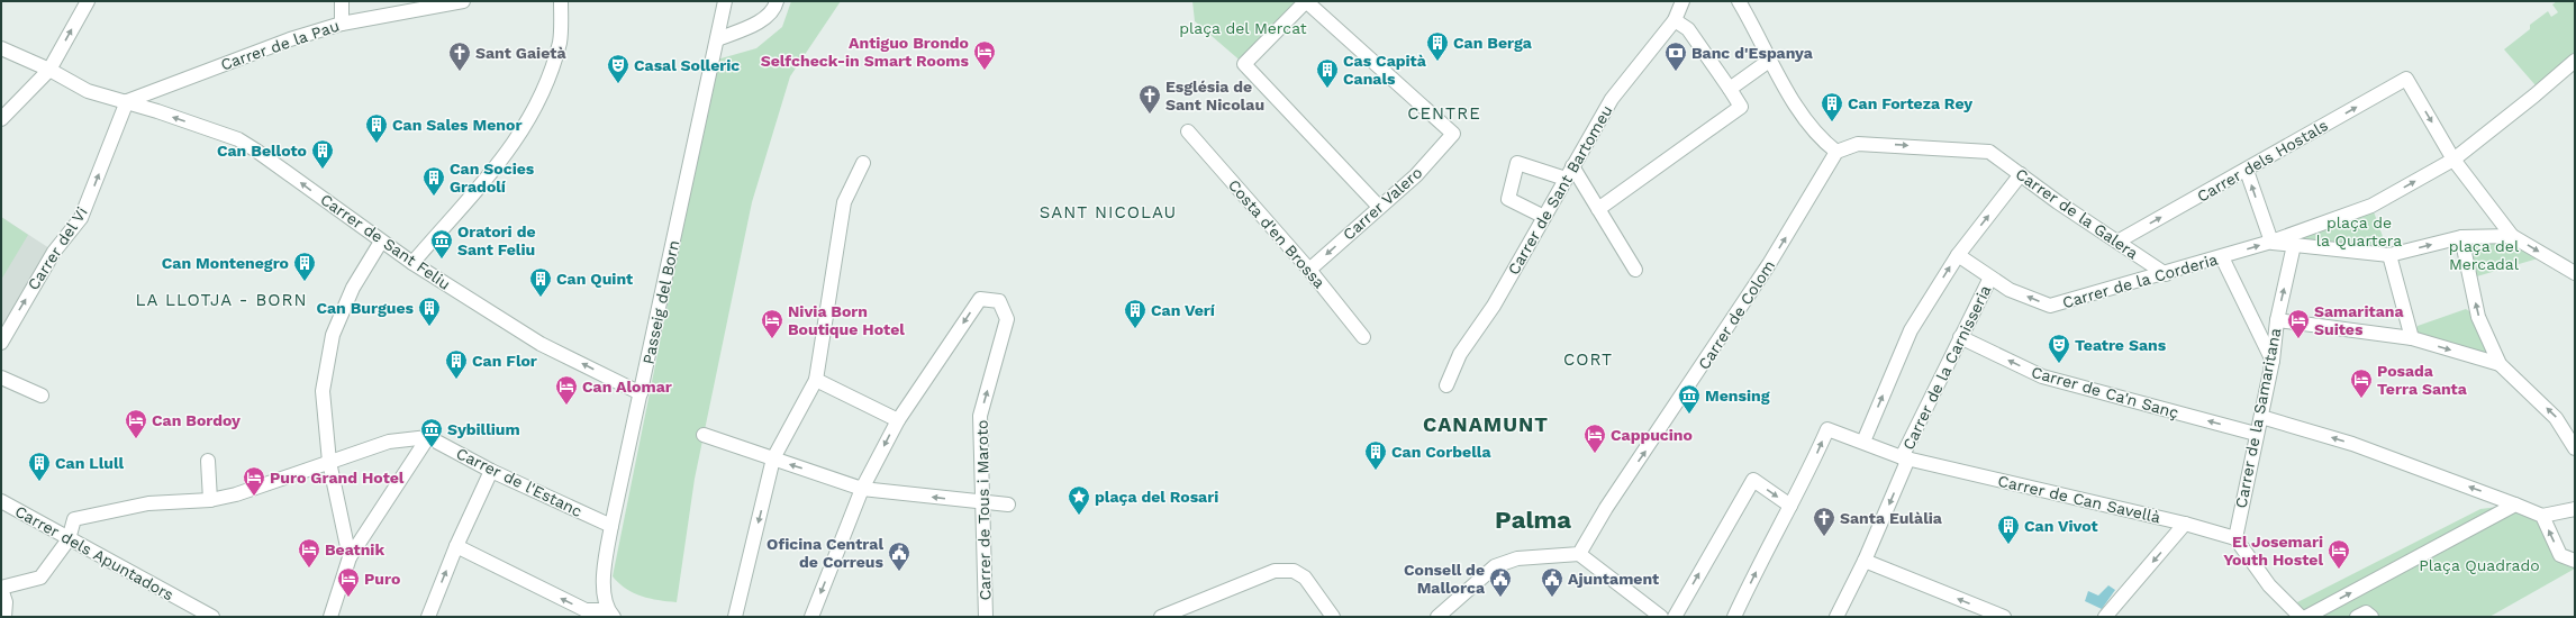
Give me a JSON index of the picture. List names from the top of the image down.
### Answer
{
  "streets": {
    "street": [
      "Carrer de la Pau",
      "Carrer dels Hostals",
      "Carrer de Sant Bartomeu",
      "Carrer Valero",
      "Carrer de la Galera",
      "Costa d'en Brossa",
      "Carrer de Sant Feliu",
      "Carrer del Vi",
      "Carrer de la Corderia",
      "Passeig del Born",
      "Carrer de Colom",
      "Carrer de la Carnisseria",
      "Carrer de Ca'n Sanç",
      "Carrer de la Samaritana",
      "Carrer de l'Estanc",
      "Carrer de Can Savellà",
      "Carrer de Tous i Maroto",
      "Carrer dels Apuntadors"
    ]
  },
  "crossings": [
    ["Carrer de la Pau", "Carrer de Sant Feliu"],
    ["Carrer de la Pau", "Carrer del Vi"],
    ["Carrer dels Hostals", "Carrer de la Galera"],
    ["Carrer Valero", "Costa d'en Brossa"],
    ["Carrer de la Galera", "Carrer de la Corderia"],
    ["Carrer de la Galera", "Carrer de Colom"],
    ["Carrer de Sant Feliu", "Carrer del Vi"],
    ["Carrer de Sant Feliu", "Passeig del Born"],
    ["Carrer de la Corderia", "Carrer de la Carnisseria"],
    ["Passeig del Born", "Carrer de l'Estanc"],
    ["Carrer de la Carnisseria", "Carrer de Ca'n Sanç"],
    ["Carrer de la Carnisseria", "Carrer de Can Savellà"],
    ["Carrer de Ca'n Sanç", "Carrer de la Samaritana"],
    ["Carrer de la Samaritana", "Carrer de Can Savellà"]
  ],
  "one_way": [
    "Carrer de la Galera",
    "Carrer de Sant Feliu",
    "Carrer del Vi",
    "Carrer de Colom",
    "Carrer de Ca'n Sanç"
  ],
  "districts": [
    "CENTRE",
    "SANT NICOLAU",
    "LA LLOTJA - BORN",
    "CORT",
    "CANAMUNT",
    "Palma"
  ],
  "parks": [
    "plaça del Mercat",
    "plaça de la Quartera",
    "plaça del Mercadal",
    "Plaça Quadrado"
  ],
  "places": {
    "building": [
      "Can Berga",
      "Cas Capità Canals",
      "Can Forteza Rey",
      "Can Sales Menor",
      "Can Belloto",
      "Can Socies Gradolí",
      "Can Montenegro",
      "Can Quint",
      "Can Burgues",
      "Can Verí",
      "Can Flor",
      "Can Corbella",
      "Can Llull",
      "Can Vivot"
    ],
    "hotel": [
      "Antiguo Brondo Selfcheck-in Smart Rooms",
      "Nivia Born Boutique Hotel",
      "Samaritana Suites",
      "Posada Terra Santa",
      "Can Alomar",
      "Can Bordoy",
      "Cappucino",
      "Puro Grand Hotel",
      "Beatnik",
      "El Josemari Youth Hostel",
      "Puro"
    ],
    "church": ["Sant Gaietà", "Església de Sant Nicolau", "Santa Eulàlia"],
    "bank": ["Banc d'Espanya"],
    "theatre": ["Casal Solleric", "Teatre Sans"],
    "museum": ["Oratori de Sant Feliu", "Mensing", "Sybillium"],
    "place": ["plaça del Rosari"],
    "public building": ["Oficina Central de Correus", "Consell de Mallorca", "Ajuntament"]
  }
}
